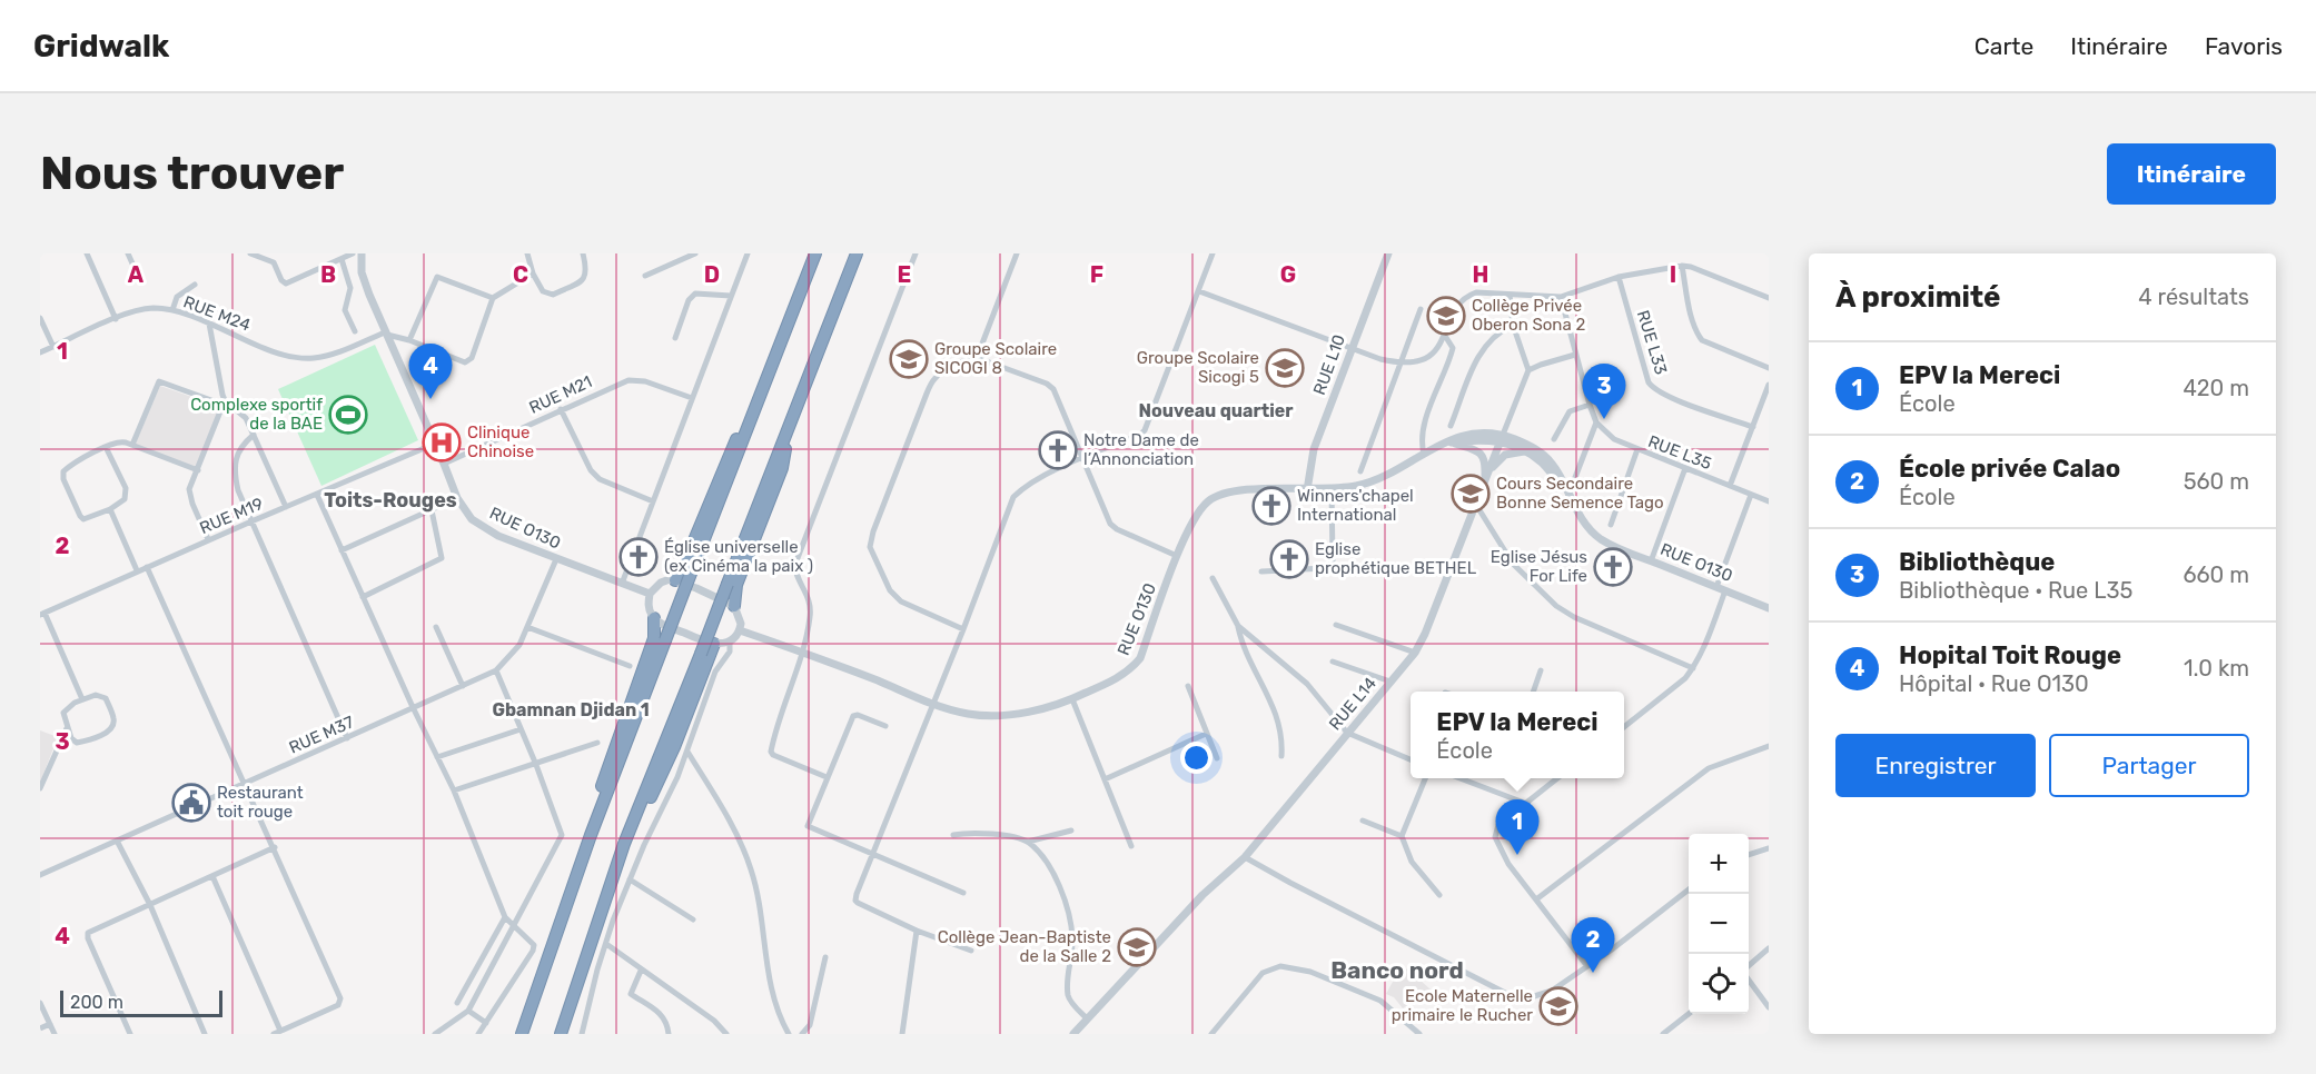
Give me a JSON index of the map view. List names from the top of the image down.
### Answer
{
  "streets": {
    "street": [
      "RUE M24",
      "RUE L33",
      "RUE L10",
      "RUE M21",
      "RUE L35",
      "RUE M19",
      "RUE O130",
      "RUE L14",
      "RUE M37"
    ]
  },
  "crossings": [
    ["RUE M24", "RUE O130"],
    ["RUE L10", "RUE O130"],
    ["RUE M21", "RUE O130"],
    ["RUE M19", "RUE O130"],
    ["RUE O130", "RUE L14"],
    ["RUE O130", "RUE M37"]
  ],
  "districts": [
    "Nouveau quartier",
    "Toits-Rouges",
    "Gbamnan Djidan 1",
    "Banco nord"
  ],
  "places": {
    "school or university": [
      "Collège Privée Oberon Sona 2",
      "Groupe Scolaire SICOGI 8",
      "Groupe Scolaire Sicogi 5",
      "Cours Secondaire Bonne Semence Tago",
      "Collège Jean-Baptiste de la Salle 2",
      "Ecole Maternelle primaire le Rucher"
    ],
    "sports": ["Complexe sportif de la BAE"],
    "hospital": ["Clinique Chinoise"],
    "church": [
      "Notre Dame de l’Annonciation",
      "Winners'chapel International",
      "Église universelle (ex Cinéma la paix )",
      "Eglise prophétique BETHEL",
      "Eglise Jésus For Life"
    ],
    "public building": ["Restaurant toit rouge"]
  },
  "scale_bar": "200 m",
  "page": {
    "header": "Gridwalk",
    "nav": ["Carte", "Itinéraire", "Favoris"],
    "buttons": [
      "Itinéraire",
      ["Enregistrer", "Partager"]
    ],
    "title": "Nous trouver",
    "heading": ["À proximité", "4 résultats"],
    "list": [
      {
        "mark": "1",
        "name": "EPV la Mereci",
        "note": "École",
        "value": "420 m"
      },
      {
        "mark": "2",
        "name": "École privée Calao",
        "note": "École",
        "value": "560 m"
      },
      {
        "mark": "3",
        "name": "Bibliothèque",
        "note": "Bibliothèque · Rue L35",
        "value": "660 m"
      },
      {
        "mark": "4",
        "name": "Hopital Toit Rouge",
        "note": "Hôpital · Rue O130",
        "value": "1.0 km"
      }
    ],
    "pins": [
      "4",
      "3",
      "1",
      "2"
    ],
    "popup": ["EPV la Mereci", "École"],
    "map_buttons": ["+", "−"],
    "scale": "200 m"
  },
  "grid": {
    "columns": [
      "A",
      "B",
      "C",
      "D",
      "E",
      "F",
      "G",
      "H",
      "I"
    ],
    "rows": [
      "1",
      "2",
      "3",
      "4"
    ]
  }
}
